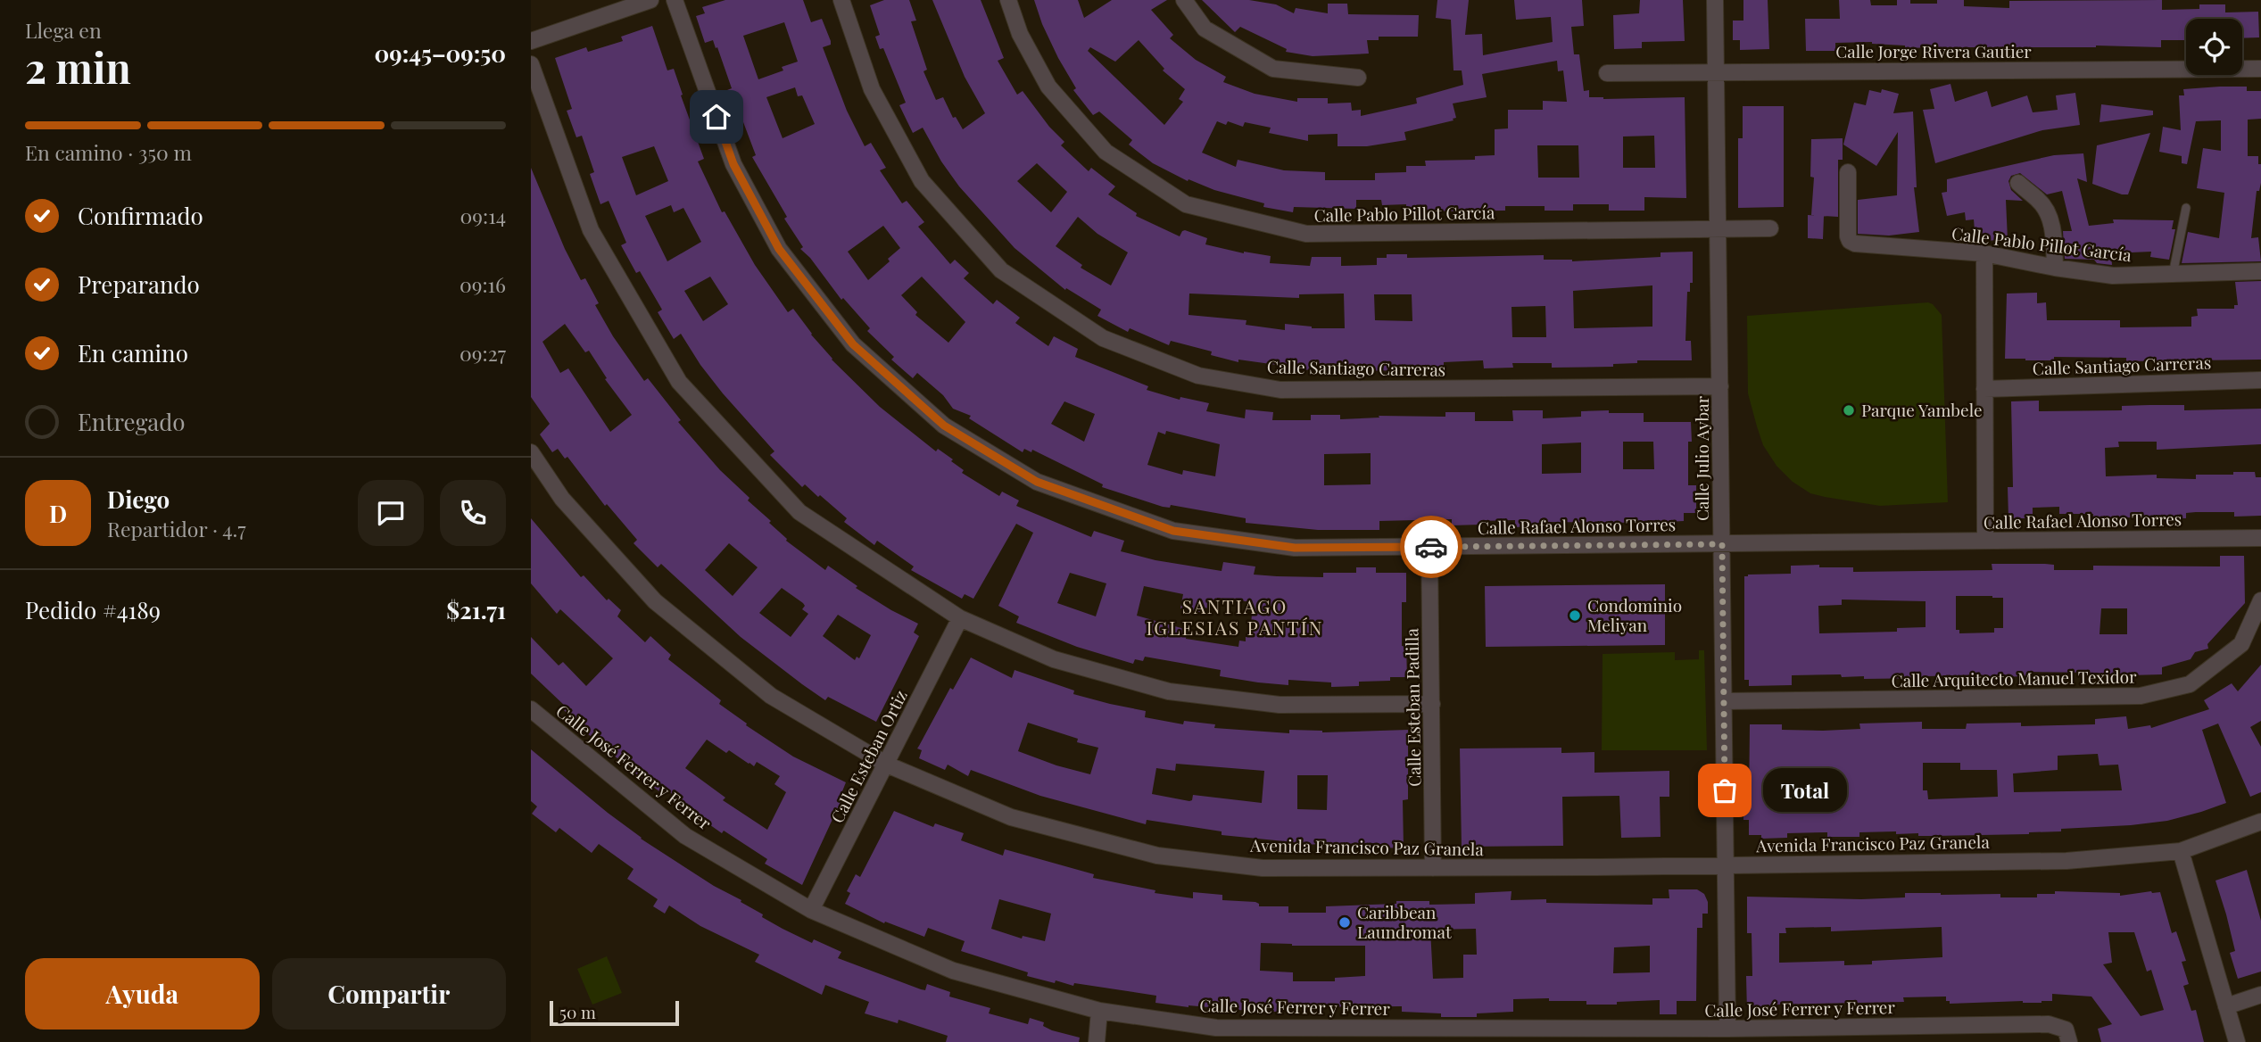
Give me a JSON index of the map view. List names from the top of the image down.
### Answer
{
  "streets": {
    "street": [
      "Calle Jorge Rivera Gautier",
      "Calle Pablo Pillot García",
      "Calle Santiago Carreras",
      "Calle Julio Aybar",
      "Calle Rafael Alonso Torres",
      "Calle Arquitecto Manuel Texidor",
      "Calle Esteban Padilla",
      "Calle Esteban Ortiz",
      "Calle José Ferrer y Ferrer",
      "Avenida Francisco Paz Granela"
    ]
  },
  "crossings": [
    ["Calle Jorge Rivera Gautier", "Calle Julio Aybar"],
    ["Calle Pablo Pillot García", "Calle Julio Aybar"],
    ["Calle Santiago Carreras", "Calle Julio Aybar"],
    ["Calle Julio Aybar", "Calle Rafael Alonso Torres"],
    ["Calle Julio Aybar", "Calle Arquitecto Manuel Texidor"],
    ["Calle Julio Aybar", "Calle José Ferrer y Ferrer"],
    ["Calle Julio Aybar", "Avenida Francisco Paz Granela"],
    ["Calle Rafael Alonso Torres", "Calle Esteban Padilla"],
    ["Calle Esteban Padilla", "Avenida Francisco Paz Granela"],
    ["Calle Esteban Ortiz", "Calle José Ferrer y Ferrer"],
    ["Calle Esteban Ortiz", "Avenida Francisco Paz Granela"]
  ],
  "districts": ["SANTIAGO IGLESIAS PANTÍN"],
  "places": [
    "Parque Yambele",
    "Condominio Meliyan",
    "Total",
    "Caribbean Laundromat"
  ],
  "scale_bar": "50 m",
  "page": {
    "heading": ["2 min", "Llega en", "09:45–09:50"],
    "panel": [
      "Diego",
      "Repartidor · 4.7",
      "Pedido #4189",
      "$21.71"
    ],
    "bar": "En camino · 350 m",
    "list": [
      ["Confirmado", "09:14"],
      ["Preparando", "09:16"],
      ["En camino", "09:27"],
      "Entregado"
    ],
    "round": "D",
    "bubble": "Total",
    "buttons": ["Ayuda", "Compartir"],
    "scale": "50 m"
  }
}
